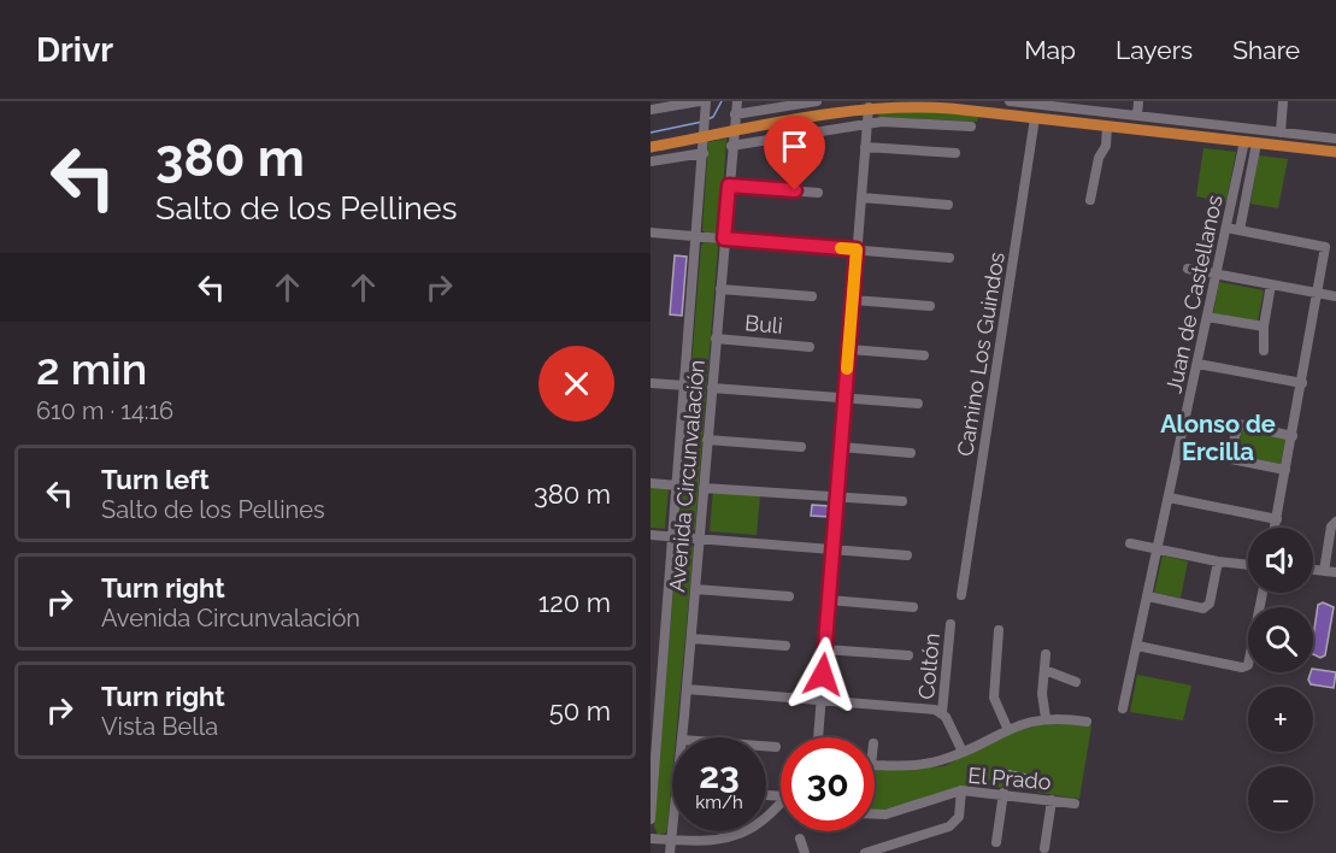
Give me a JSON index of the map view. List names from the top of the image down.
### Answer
{
  "streets": {
    "street": [
      "Juan de Castellanos",
      "Buli",
      "Camino Los Guindos",
      "Avenida Circunvalación",
      "Coltón",
      "El Prado"
    ]
  },
  "crossings": [
    ["Buli", "Avenida Circunvalación"]
  ],
  "districts": ["Alonso de Ercilla"],
  "page": {
    "header": "Drivr",
    "nav": ["Map", "Layers", "Share"],
    "turn": ["380 m", "Salto de los Pellines"],
    "heading": ["2 min", "610 m · 14:16"],
    "list": [
      {
        "name": "Turn left",
        "note": "Salto de los Pellines",
        "value": "380 m"
      },
      {
        "name": "Turn right",
        "note": "Avenida Circunvalación",
        "value": "120 m"
      },
      {
        "name": "Turn right",
        "note": "Vista Bella",
        "value": "50 m"
      }
    ],
    "map_buttons": ["+", "−"],
    "speed": "23 km/h",
    "limit": "30"
  }
}
